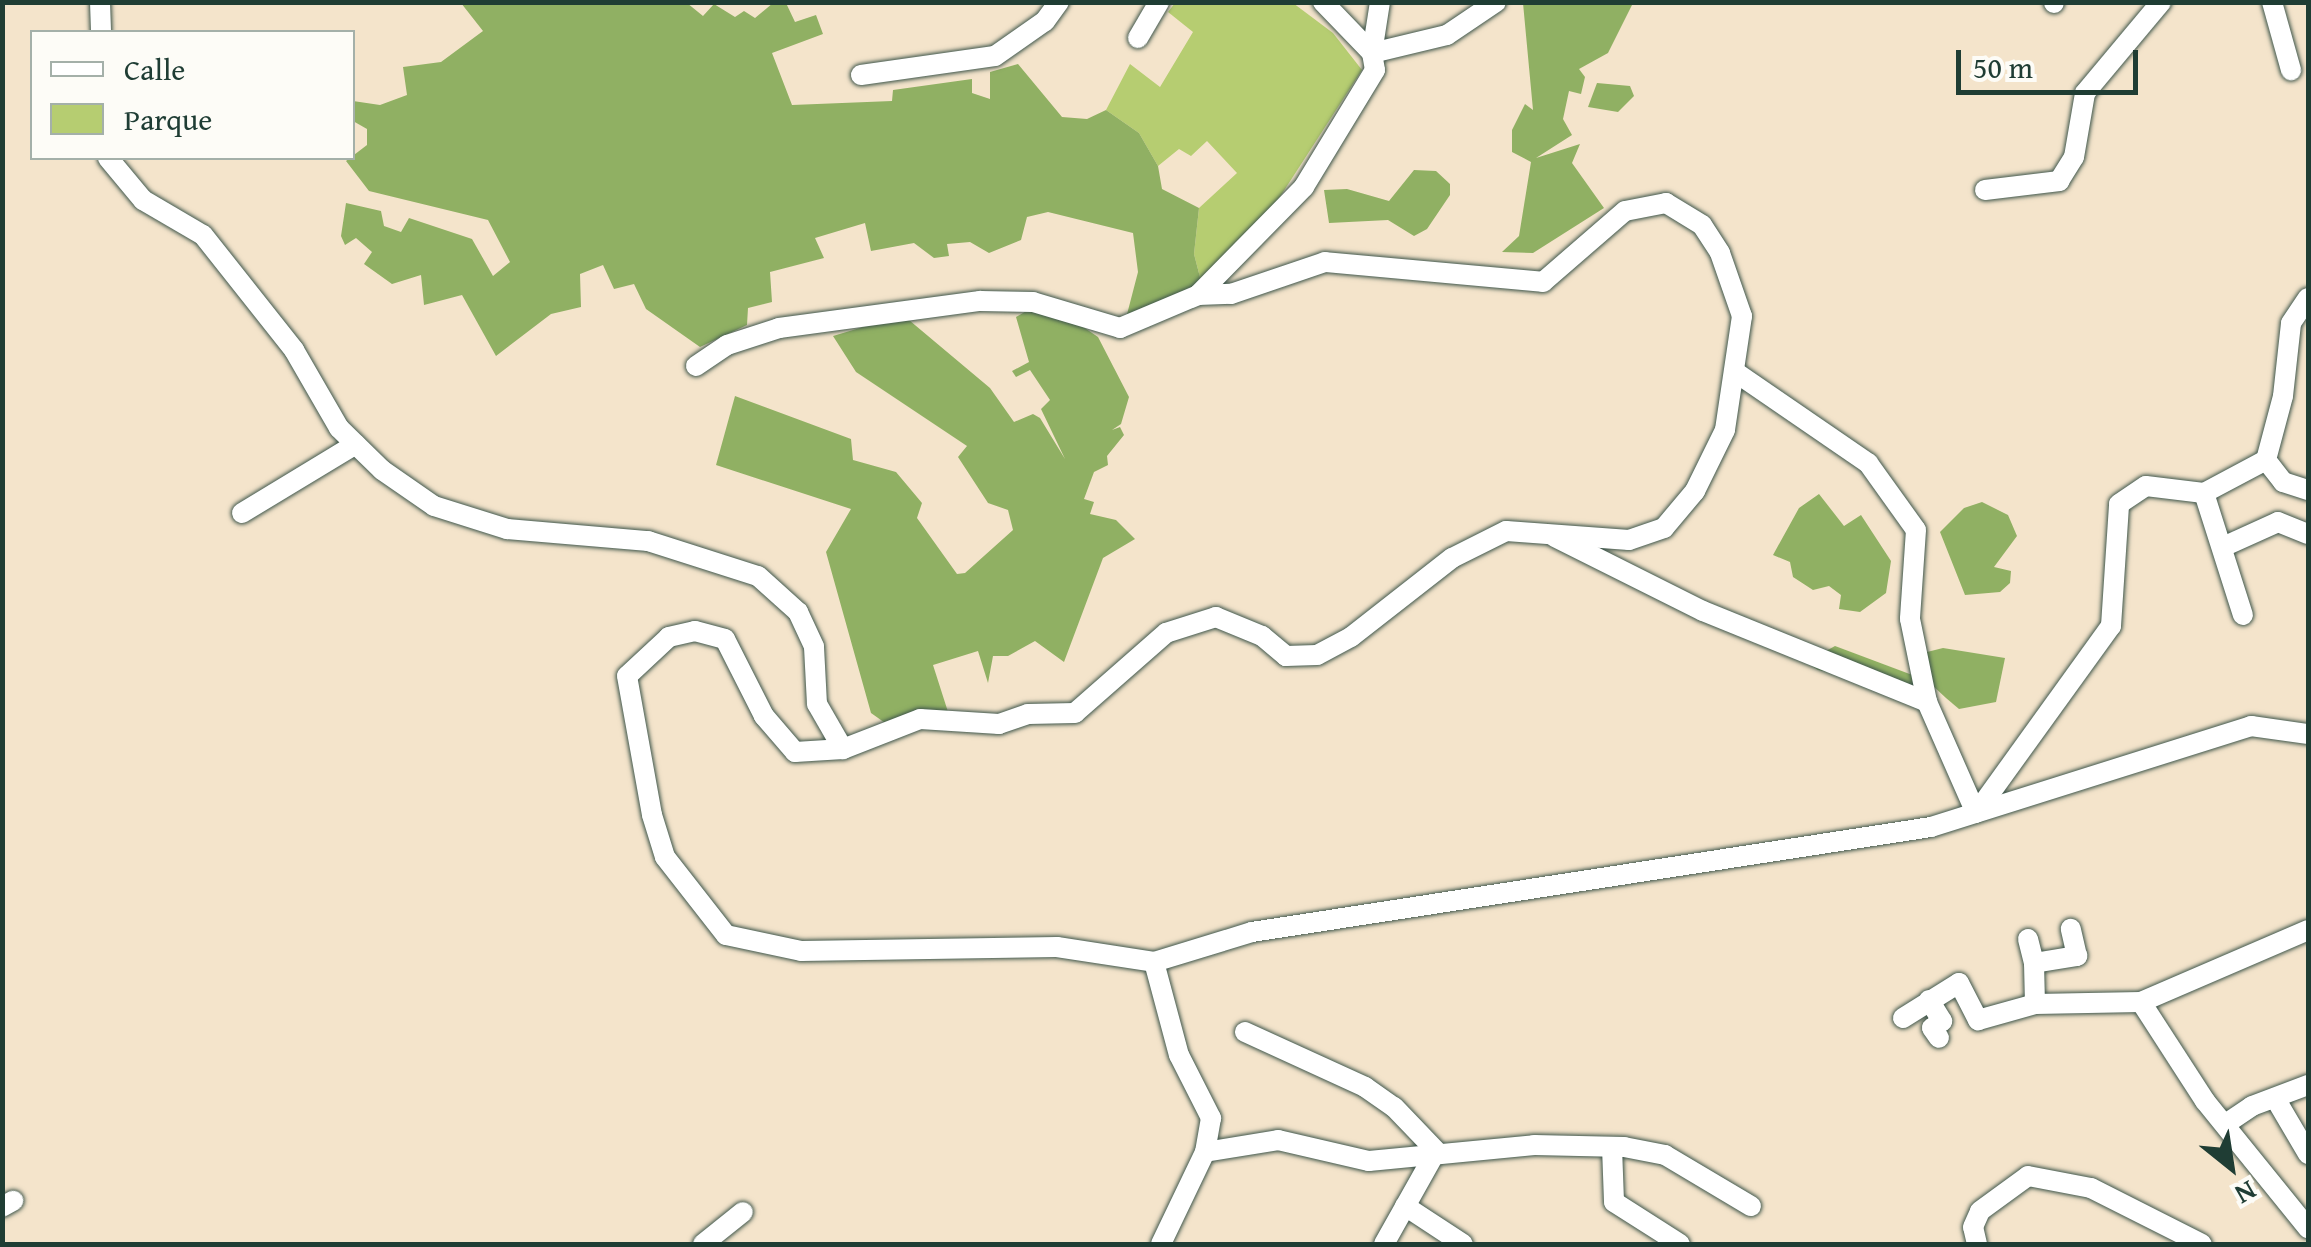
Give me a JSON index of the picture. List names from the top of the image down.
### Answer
{
  "legend": ["Calle", "Parque"],
  "scale_bar": "50 m",
  "north": "bottom right"
}
